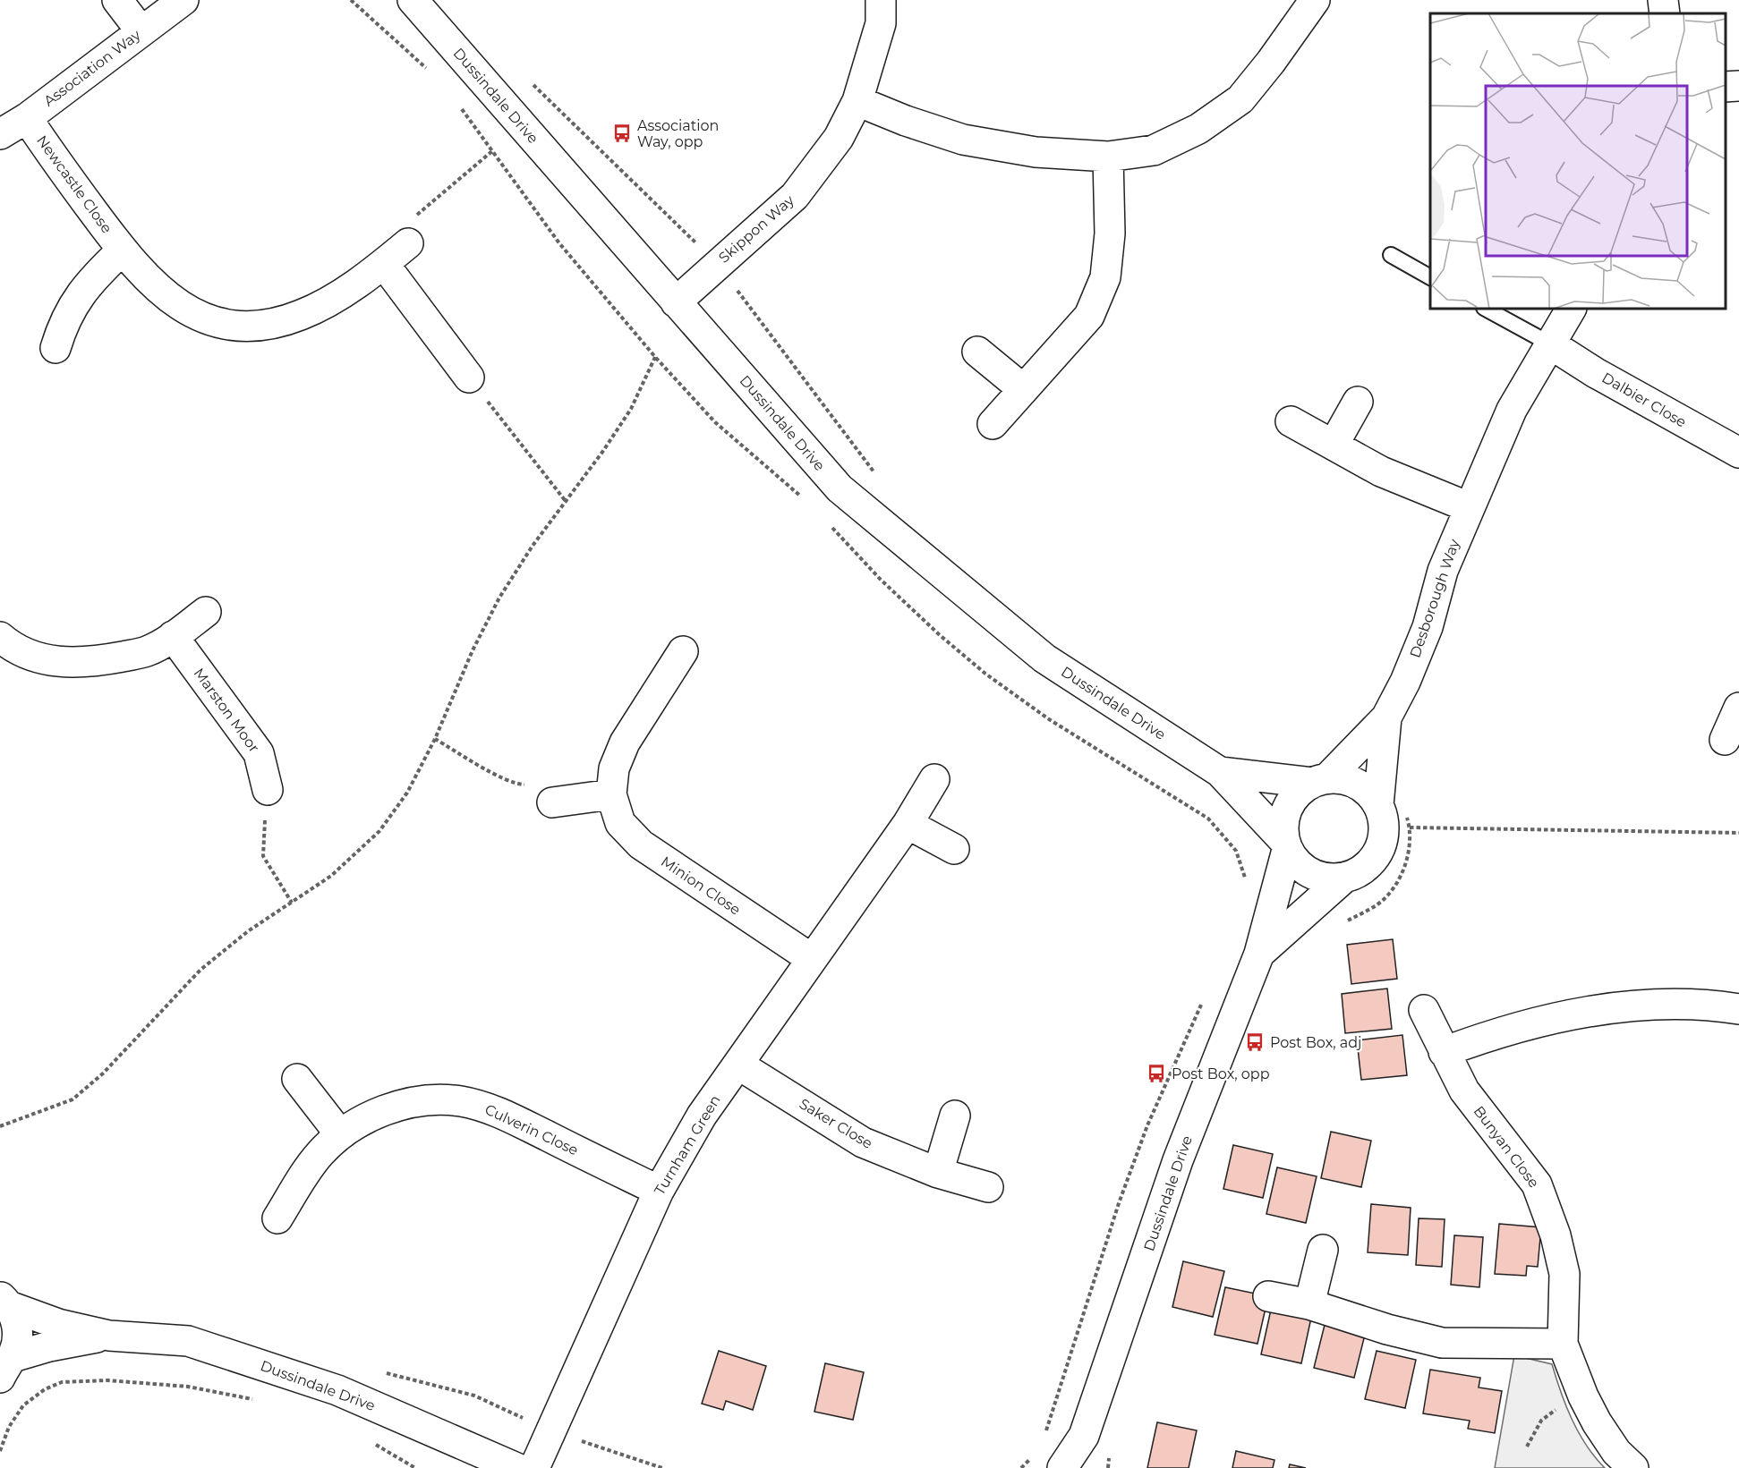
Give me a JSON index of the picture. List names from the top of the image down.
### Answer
{
  "streets": {
    "street": [
      "Association Way",
      "Dussindale Drive",
      "Newcastle Close",
      "Skippon Way",
      "Dalbier Close",
      "Desborough Way",
      "Marston Moor",
      "Minion Close",
      "Saker Close",
      "Culverin Close",
      "Turnham Green",
      "Bunyan Close"
    ]
  },
  "crossings": [
    ["Association Way", "Newcastle Close"],
    ["Dussindale Drive", "Skippon Way"],
    ["Dussindale Drive", "Desborough Way"],
    ["Dalbier Close", "Desborough Way"],
    ["Minion Close", "Turnham Green"],
    ["Saker Close", "Turnham Green"],
    ["Culverin Close", "Turnham Green"]
  ],
  "places": {
    "bus stop": ["Association Way, opp", "Post Box, adj", "Post Box, opp"]
  }
}
